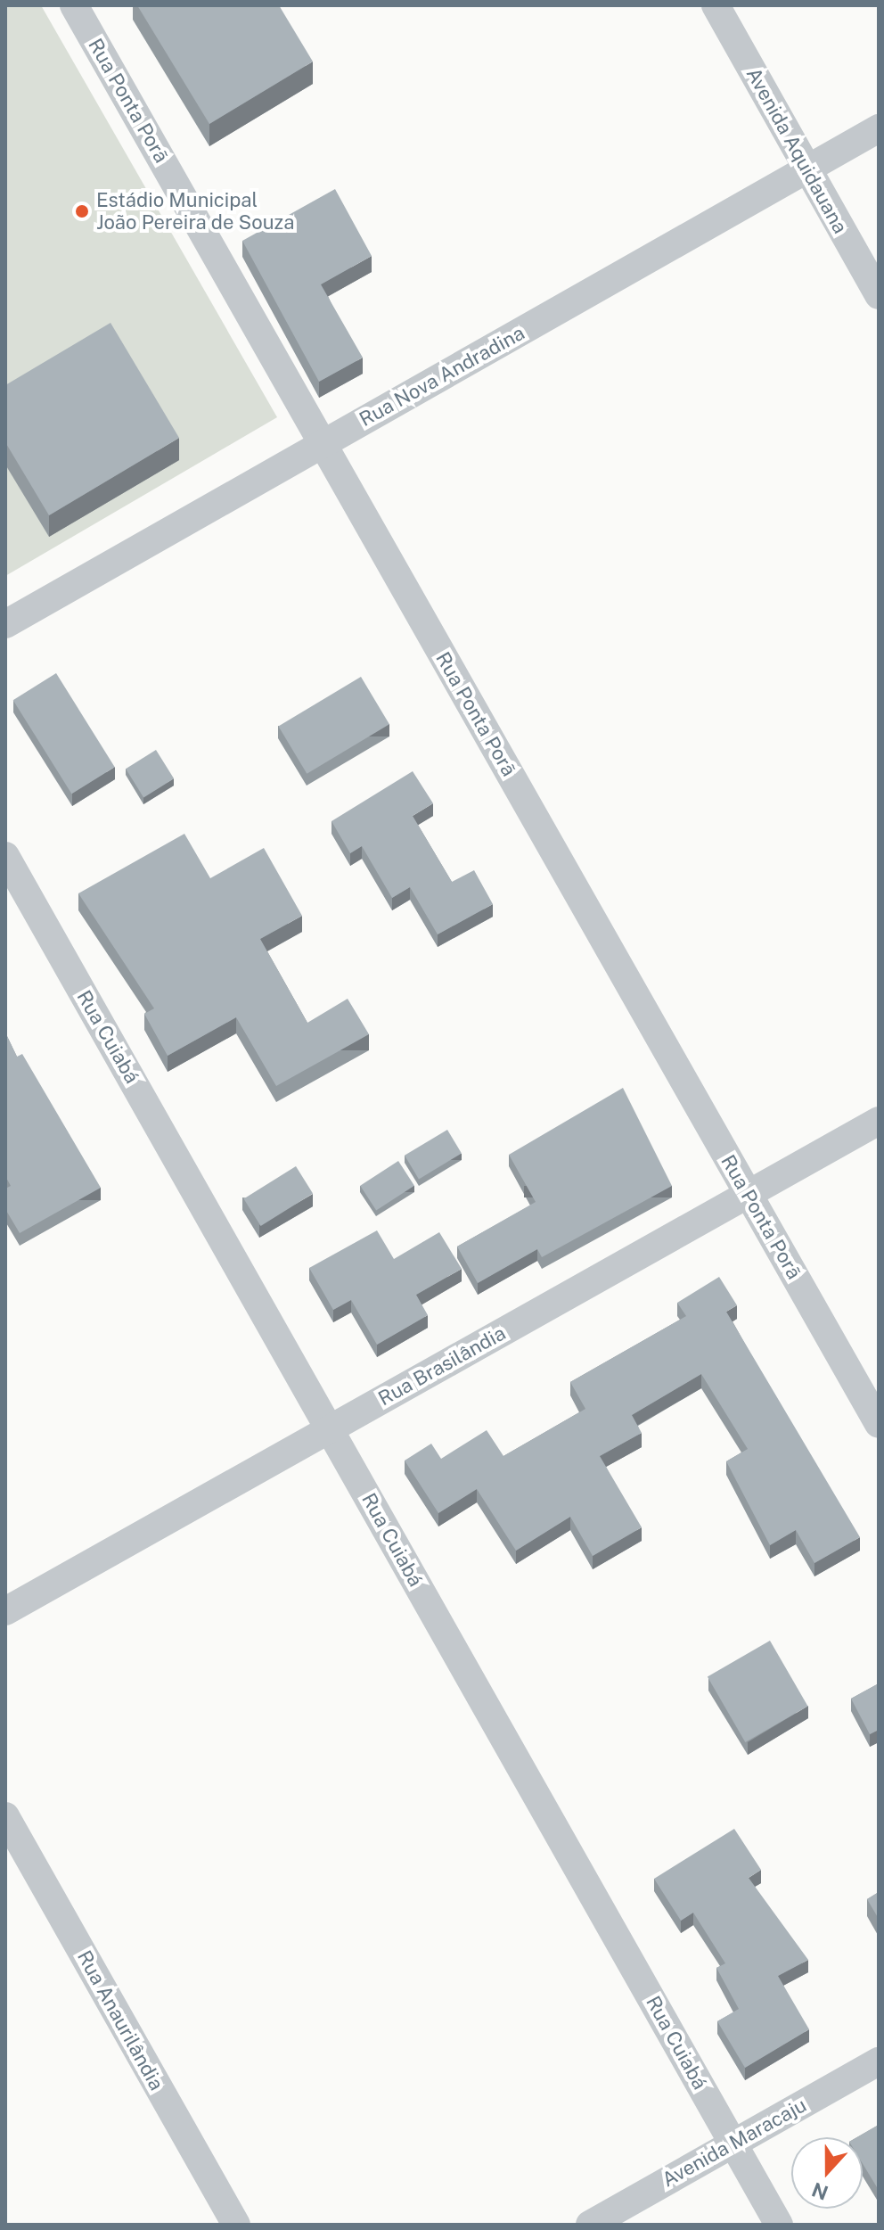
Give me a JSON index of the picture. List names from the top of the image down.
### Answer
{
  "streets": {
    "street": [
      "Rua Ponta Porã",
      "Avenida Aquidauana",
      "Rua Nova Andradina",
      "Rua Cuiabá",
      "Rua Brasilândia",
      "Rua Anaurilândia",
      "Avenida Maracaju"
    ]
  },
  "crossings": [
    ["Rua Ponta Porã", "Rua Nova Andradina"],
    ["Rua Ponta Porã", "Rua Brasilândia"],
    ["Avenida Aquidauana", "Rua Nova Andradina"],
    ["Rua Cuiabá", "Rua Brasilândia"],
    ["Rua Cuiabá", "Avenida Maracaju"]
  ],
  "places": ["Estádio Municipal João Pereira de Souza"],
  "north": "bottom"
}
